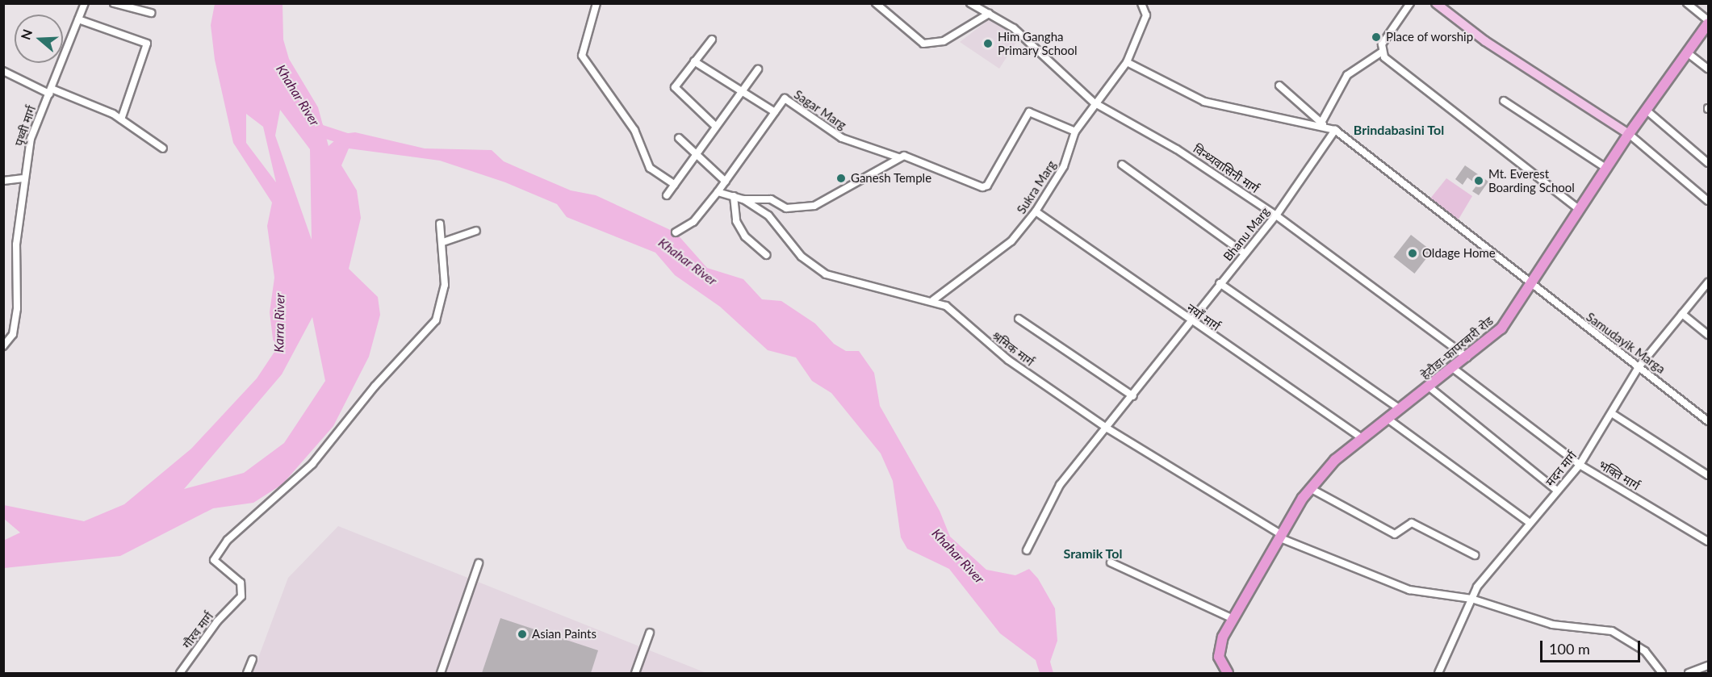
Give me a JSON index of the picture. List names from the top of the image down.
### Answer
{
  "streets": {
    "highway": ["हेटौडा-फापरबारी रोड"],
    "street": [
      "Sagar Marg",
      "पृथ्वी मार्ग",
      "विन्ध्यवासिनी मार्ग",
      "Sukra Marg",
      "Bhanu Marg",
      "नयाँ मार्ग",
      "Samudayik Marga",
      "श्रमिक मार्ग",
      "मदन मार्ग",
      "भक्ति मार्ग",
      "गौरव मार्ग"
    ]
  },
  "crossings": [
    ["Sagar Marg", "श्रमिक मार्ग"],
    ["विन्ध्यवासिनी मार्ग", "Sukra Marg"],
    ["विन्ध्यवासिनी मार्ग", "Bhanu Marg"],
    ["विन्ध्यवासिनी मार्ग", "हेटौडा-फापरबारी रोड"],
    ["Sukra Marg", "नयाँ मार्ग"],
    ["Sukra Marg", "श्रमिक मार्ग"],
    ["Bhanu Marg", "नयाँ मार्ग"],
    ["Bhanu Marg", "श्रमिक मार्ग"],
    ["नयाँ मार्ग", "हेटौडा-फापरबारी रोड"],
    ["Samudayik Marga", "हेटौडा-फापरबारी रोड"],
    ["Samudayik Marga", "मदन मार्ग"],
    ["हेटौडा-फापरबारी रोड", "श्रमिक मार्ग"],
    ["हेटौडा-फापरबारी रोड", "भक्ति मार्ग"],
    ["श्रमिक मार्ग", "मदन मार्ग"],
    ["मदन मार्ग", "भक्ति मार्ग"]
  ],
  "districts": ["Brindabasini Tol", "Sramik Tol"],
  "water": ["Khahar River", "Karra River"],
  "places": [
    "Place of worship",
    "Him Gangha Primary School",
    "Ganesh Temple",
    "Mt. Everest Boarding School",
    "Oldage Home",
    "Asian Paints"
  ],
  "scale_bar": "100 m",
  "north": "left"
}
